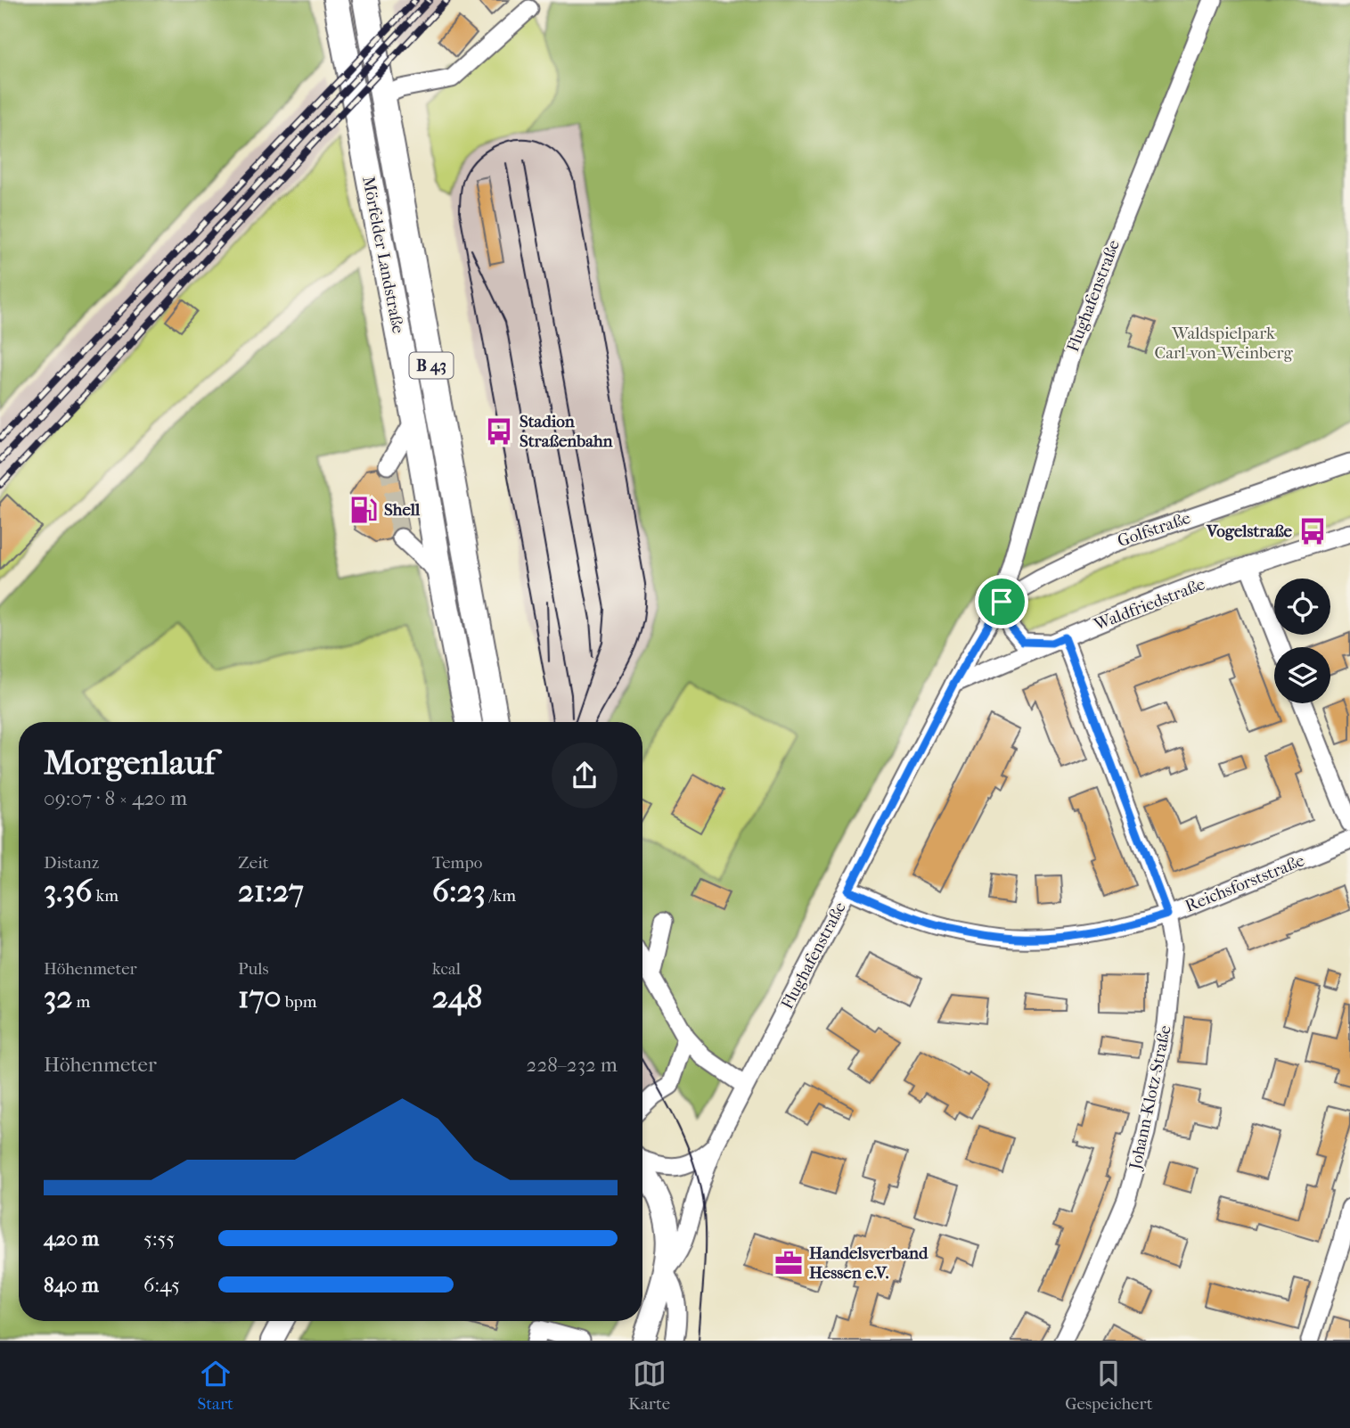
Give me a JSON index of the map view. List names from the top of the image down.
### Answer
{
  "streets": {
    "highway": ["Mörfelder Landstraße", "B 43"],
    "street": [
      "Flughafenstraße",
      "Golfstraße",
      "Waldfriedstraße",
      "Reichsforststraße",
      "Johann-Klotz-Straße"
    ]
  },
  "crossings": [
    ["Flughafenstraße", "Golfstraße"],
    ["Flughafenstraße", "Waldfriedstraße"],
    ["Flughafenstraße", "Reichsforststraße"],
    ["Reichsforststraße", "Johann-Klotz-Straße"]
  ],
  "parks": ["Waldspielpark Carl-von-Weinberg"],
  "places": {
    "bus stop": ["Stadion Straßenbahn", "Vogelstraße"],
    "fuel station": ["Shell"],
    "office": ["Handelsverband Hessen e.V."]
  },
  "page": {
    "heading": ["Morgenlauf", "09:07 · 8 × 420 m"],
    "stats": [
      ["Distanz", "3.36 km"],
      ["Zeit", "21:27"],
      ["Tempo", "6:23 /km"],
      ["Höhenmeter", "32 m"],
      ["Puls", "170 bpm"],
      ["kcal", "248"]
    ],
    "chart": ["Höhenmeter", "228–232 m"],
    "list": [
      {
        "name": "420 m",
        "note": "5:55"
      },
      {
        "name": "840 m",
        "note": "6:45"
      }
    ],
    "tabs": ["Start", "Karte", "Gespeichert"]
  }
}
